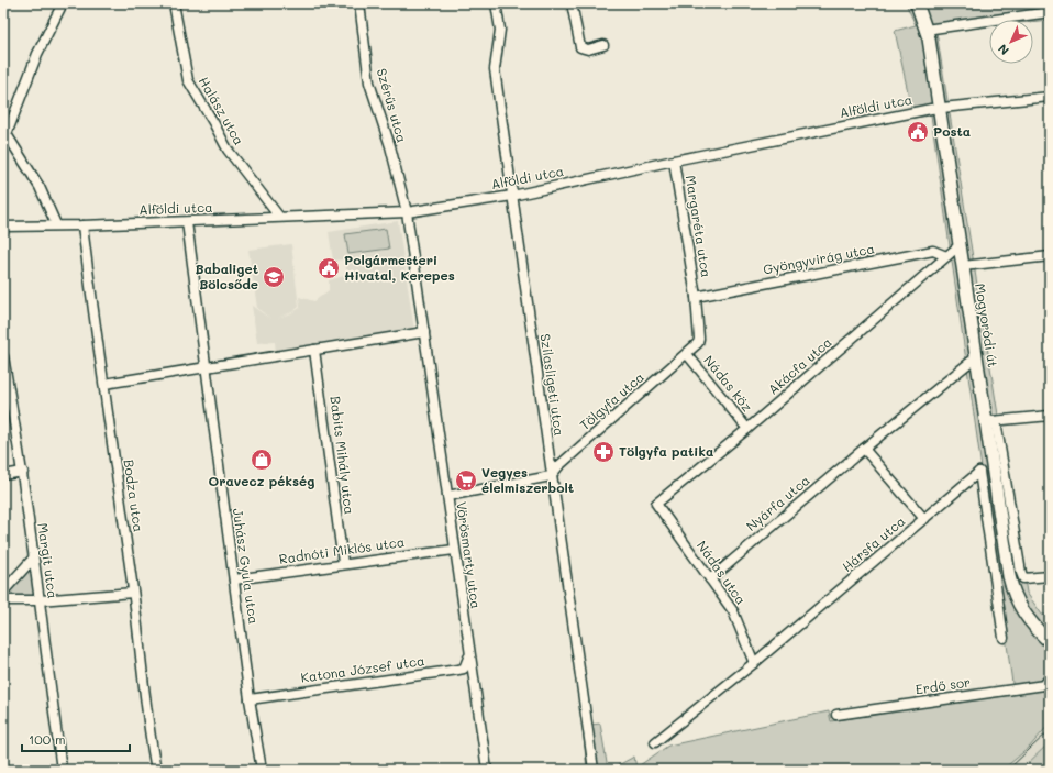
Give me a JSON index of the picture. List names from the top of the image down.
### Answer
{
  "streets": {
    "street": [
      "Szérűs utca",
      "Alföldi utca",
      "Halász utca",
      "Margaréta utca",
      "Gyöngyvirág utca",
      "Mogyoródi út",
      "Akácfa utca",
      "Nádas köz",
      "Szilasligeti utca",
      "Tölgyfa utca",
      "Babits Mihály utca",
      "Bodza utca",
      "Nyárfa utca",
      "Hársfa utca",
      "Radnóti Miklós utca",
      "Vörösmarty utca",
      "Margit utca",
      "Juhász Gyula utca",
      "Nádas utca",
      "Katona József utca",
      "Erdő sor"
    ]
  },
  "crossings": [
    ["Szérűs utca", "Alföldi utca"],
    ["Szérűs utca", "Vörösmarty utca"],
    ["Alföldi utca", "Halász utca"],
    ["Alföldi utca", "Margaréta utca"],
    ["Alföldi utca", "Mogyoródi út"],
    ["Alföldi utca", "Szilasligeti utca"],
    ["Alföldi utca", "Bodza utca"],
    ["Alföldi utca", "Vörösmarty utca"],
    ["Alföldi utca", "Juhász Gyula utca"],
    ["Margaréta utca", "Gyöngyvirág utca"],
    ["Margaréta utca", "Tölgyfa utca"],
    ["Gyöngyvirág utca", "Akácfa utca"],
    ["Gyöngyvirág utca", "Tölgyfa utca"],
    ["Mogyoródi út", "Akácfa utca"],
    ["Mogyoródi út", "Nyárfa utca"],
    ["Akácfa utca", "Nádas köz"],
    ["Akácfa utca", "Nádas utca"],
    ["Nádas köz", "Tölgyfa utca"],
    ["Szilasligeti utca", "Tölgyfa utca"],
    ["Babits Mihály utca", "Radnóti Miklós utca"],
    ["Nyárfa utca", "Nádas utca"],
    ["Hársfa utca", "Nádas utca"],
    ["Radnóti Miklós utca", "Vörösmarty utca"],
    ["Radnóti Miklós utca", "Juhász Gyula utca"],
    ["Vörösmarty utca", "Katona József utca"],
    ["Juhász Gyula utca", "Katona József utca"]
  ],
  "places": {
    "public building": ["Posta", "Polgármesteri Hivatal, Kerepes"],
    "school or university": ["Babaliget Bölcsőde"],
    "pharmacy": ["Tölgyfa patika"],
    "shop": ["Oravecz pékség"],
    "supermarket": ["Vegyes élelmiszerbolt"]
  },
  "scale_bar": "100 m",
  "north": "bottom left"
}
